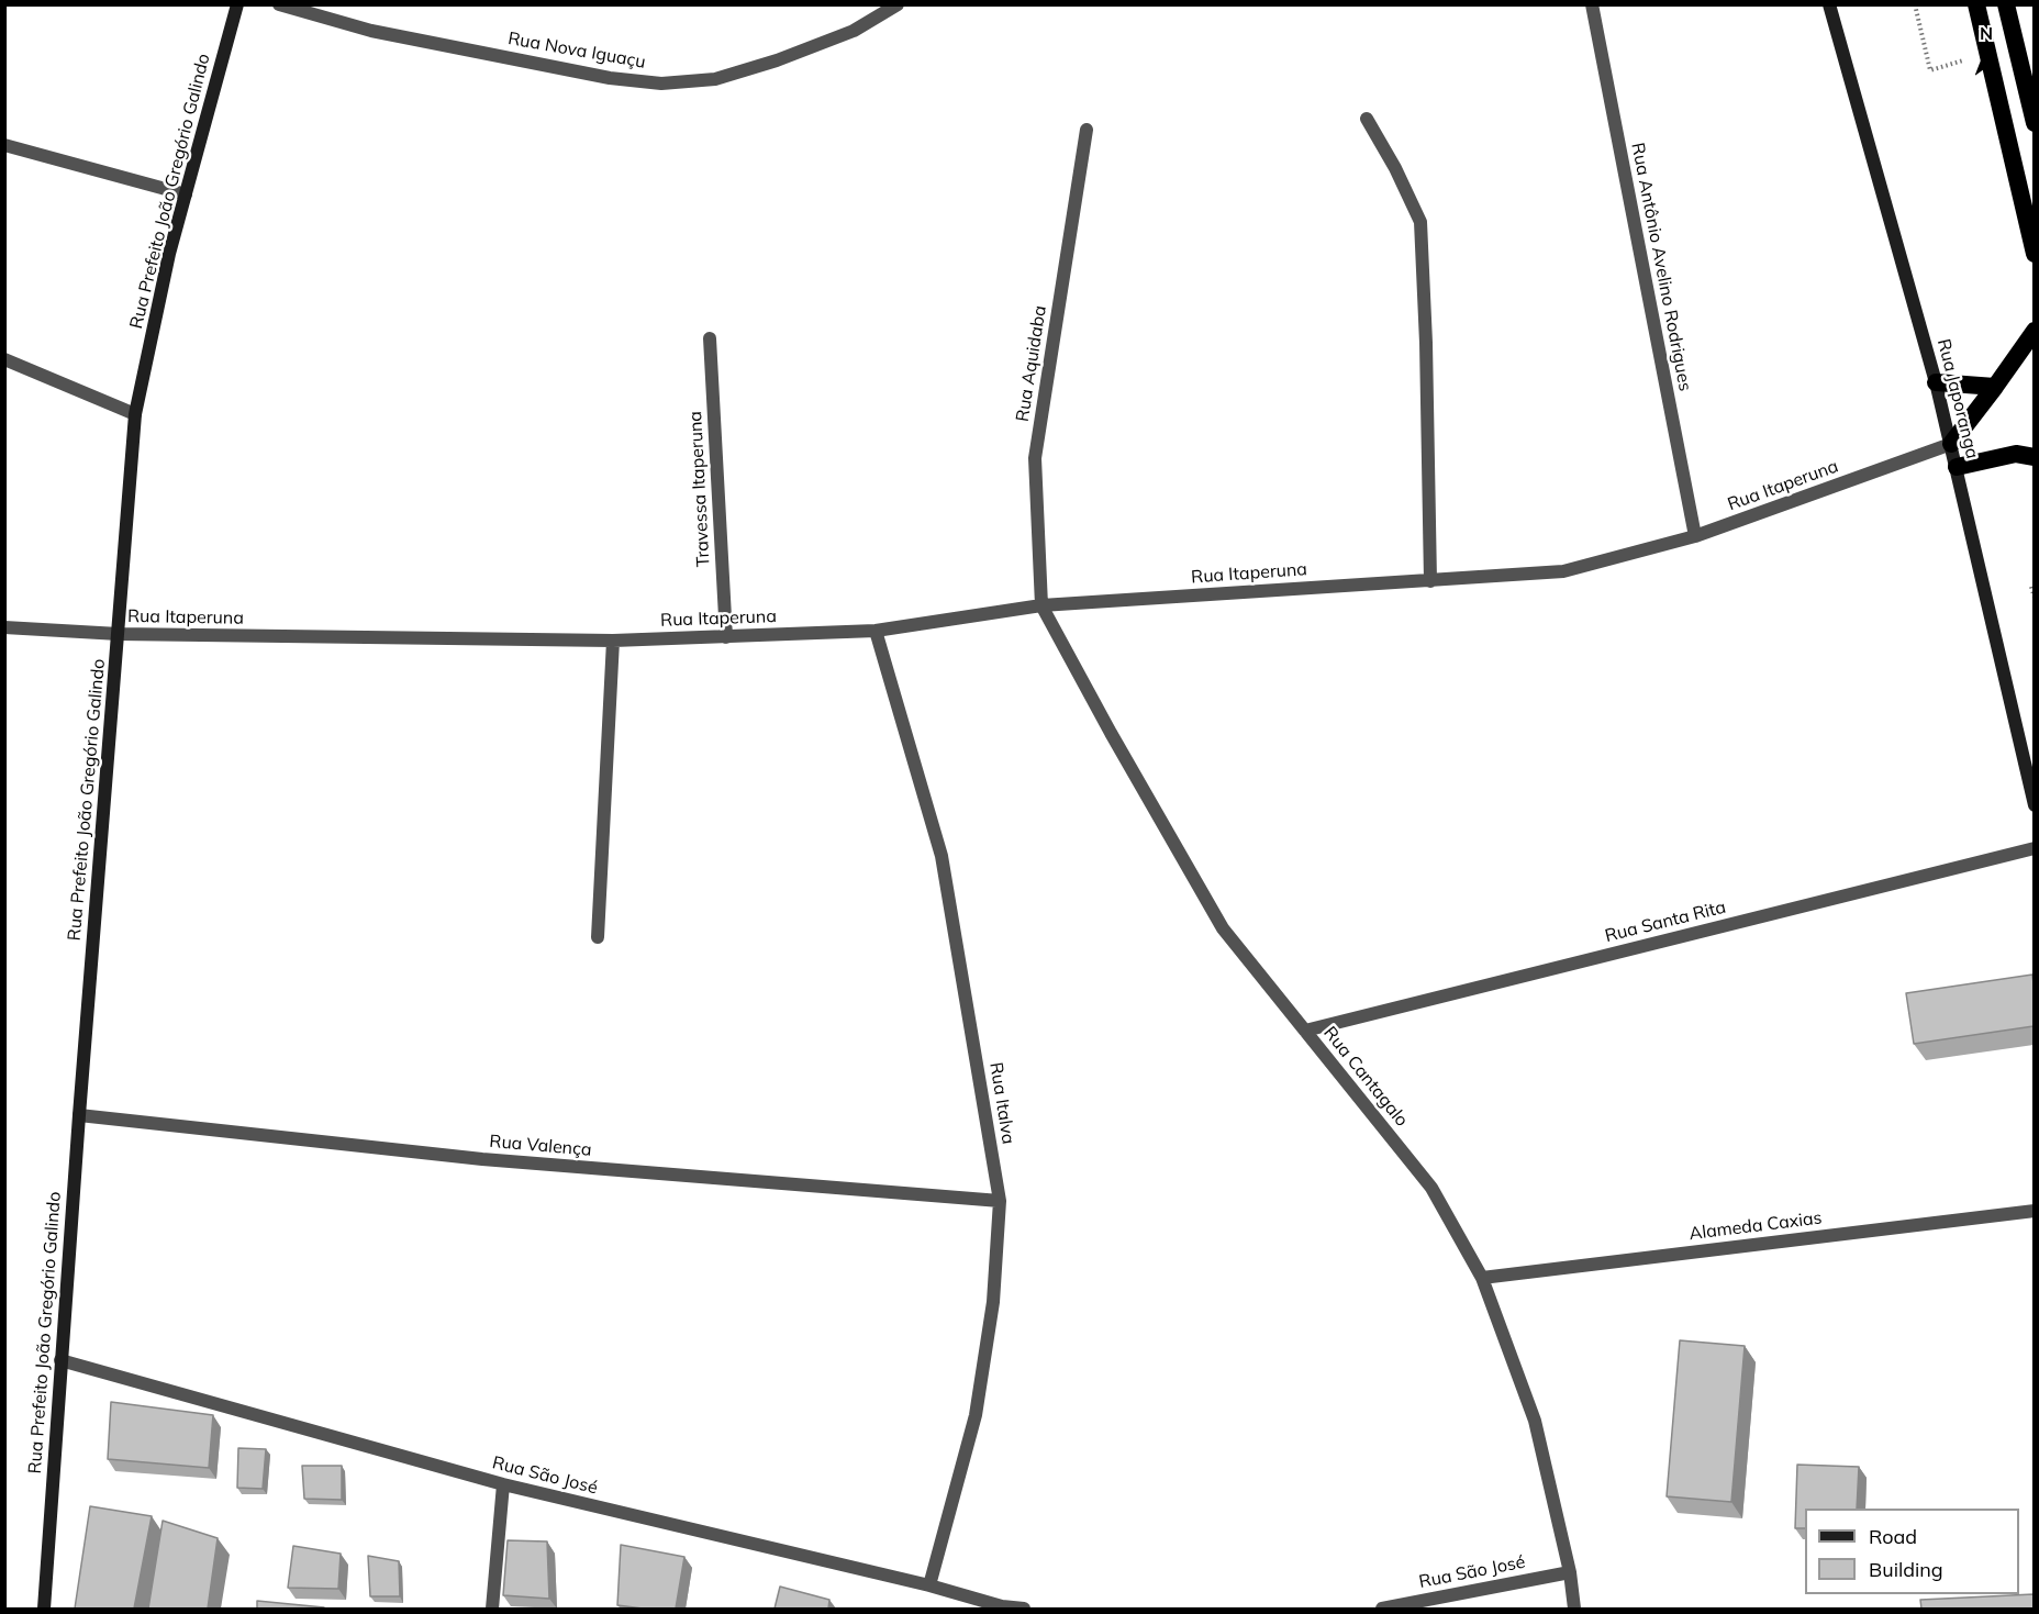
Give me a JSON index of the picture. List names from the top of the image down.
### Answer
{
  "streets": {
    "main road": ["Rua Prefeito João Gregório Galindo", "Rua Japoranga"],
    "street": [
      "Rua Nova Iguaçu",
      "Rua Antônio Avelino Rodrigues",
      "Rua Aquidaba",
      "Rua Itaperuna",
      "Travessa Itaperuna",
      "Rua Santa Rita",
      "Rua Cantagalo",
      "Rua Italva",
      "Rua Valença",
      "Alameda Caxias",
      "Rua São José"
    ]
  },
  "crossings": [
    ["Rua Prefeito João Gregório Galindo", "Rua Itaperuna"],
    ["Rua Prefeito João Gregório Galindo", "Rua Valença"],
    ["Rua Prefeito João Gregório Galindo", "Rua São José"],
    ["Rua Antônio Avelino Rodrigues", "Rua Itaperuna"],
    ["Rua Aquidaba", "Rua Itaperuna"],
    ["Rua Aquidaba", "Rua Cantagalo"],
    ["Rua Japoranga", "Rua Itaperuna"],
    ["Rua Itaperuna", "Travessa Itaperuna"],
    ["Rua Itaperuna", "Rua Cantagalo"],
    ["Rua Itaperuna", "Rua Italva"],
    ["Rua Santa Rita", "Rua Cantagalo"],
    ["Rua Cantagalo", "Alameda Caxias"],
    ["Rua Cantagalo", "Rua São José"],
    ["Rua Italva", "Rua Valença"],
    ["Rua Italva", "Rua São José"]
  ],
  "legend": ["Road", "Building"],
  "north": "top"
}
